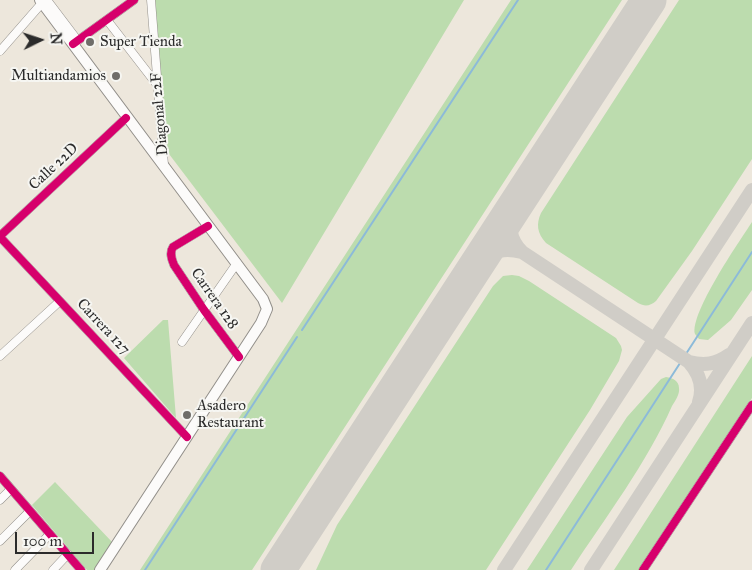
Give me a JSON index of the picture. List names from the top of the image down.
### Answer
{
  "streets": {
    "street": [
      "Diagonal 22F",
      "Calle 22D",
      "Carrera 128",
      "Carrera 127"
    ]
  },
  "crossings": [
    ["Calle 22D", "Carrera 127"]
  ],
  "places": ["Super Tienda", "Multiandamios", "Asadero Restaurant"],
  "scale_bar": "100 m",
  "north": "right"
}
